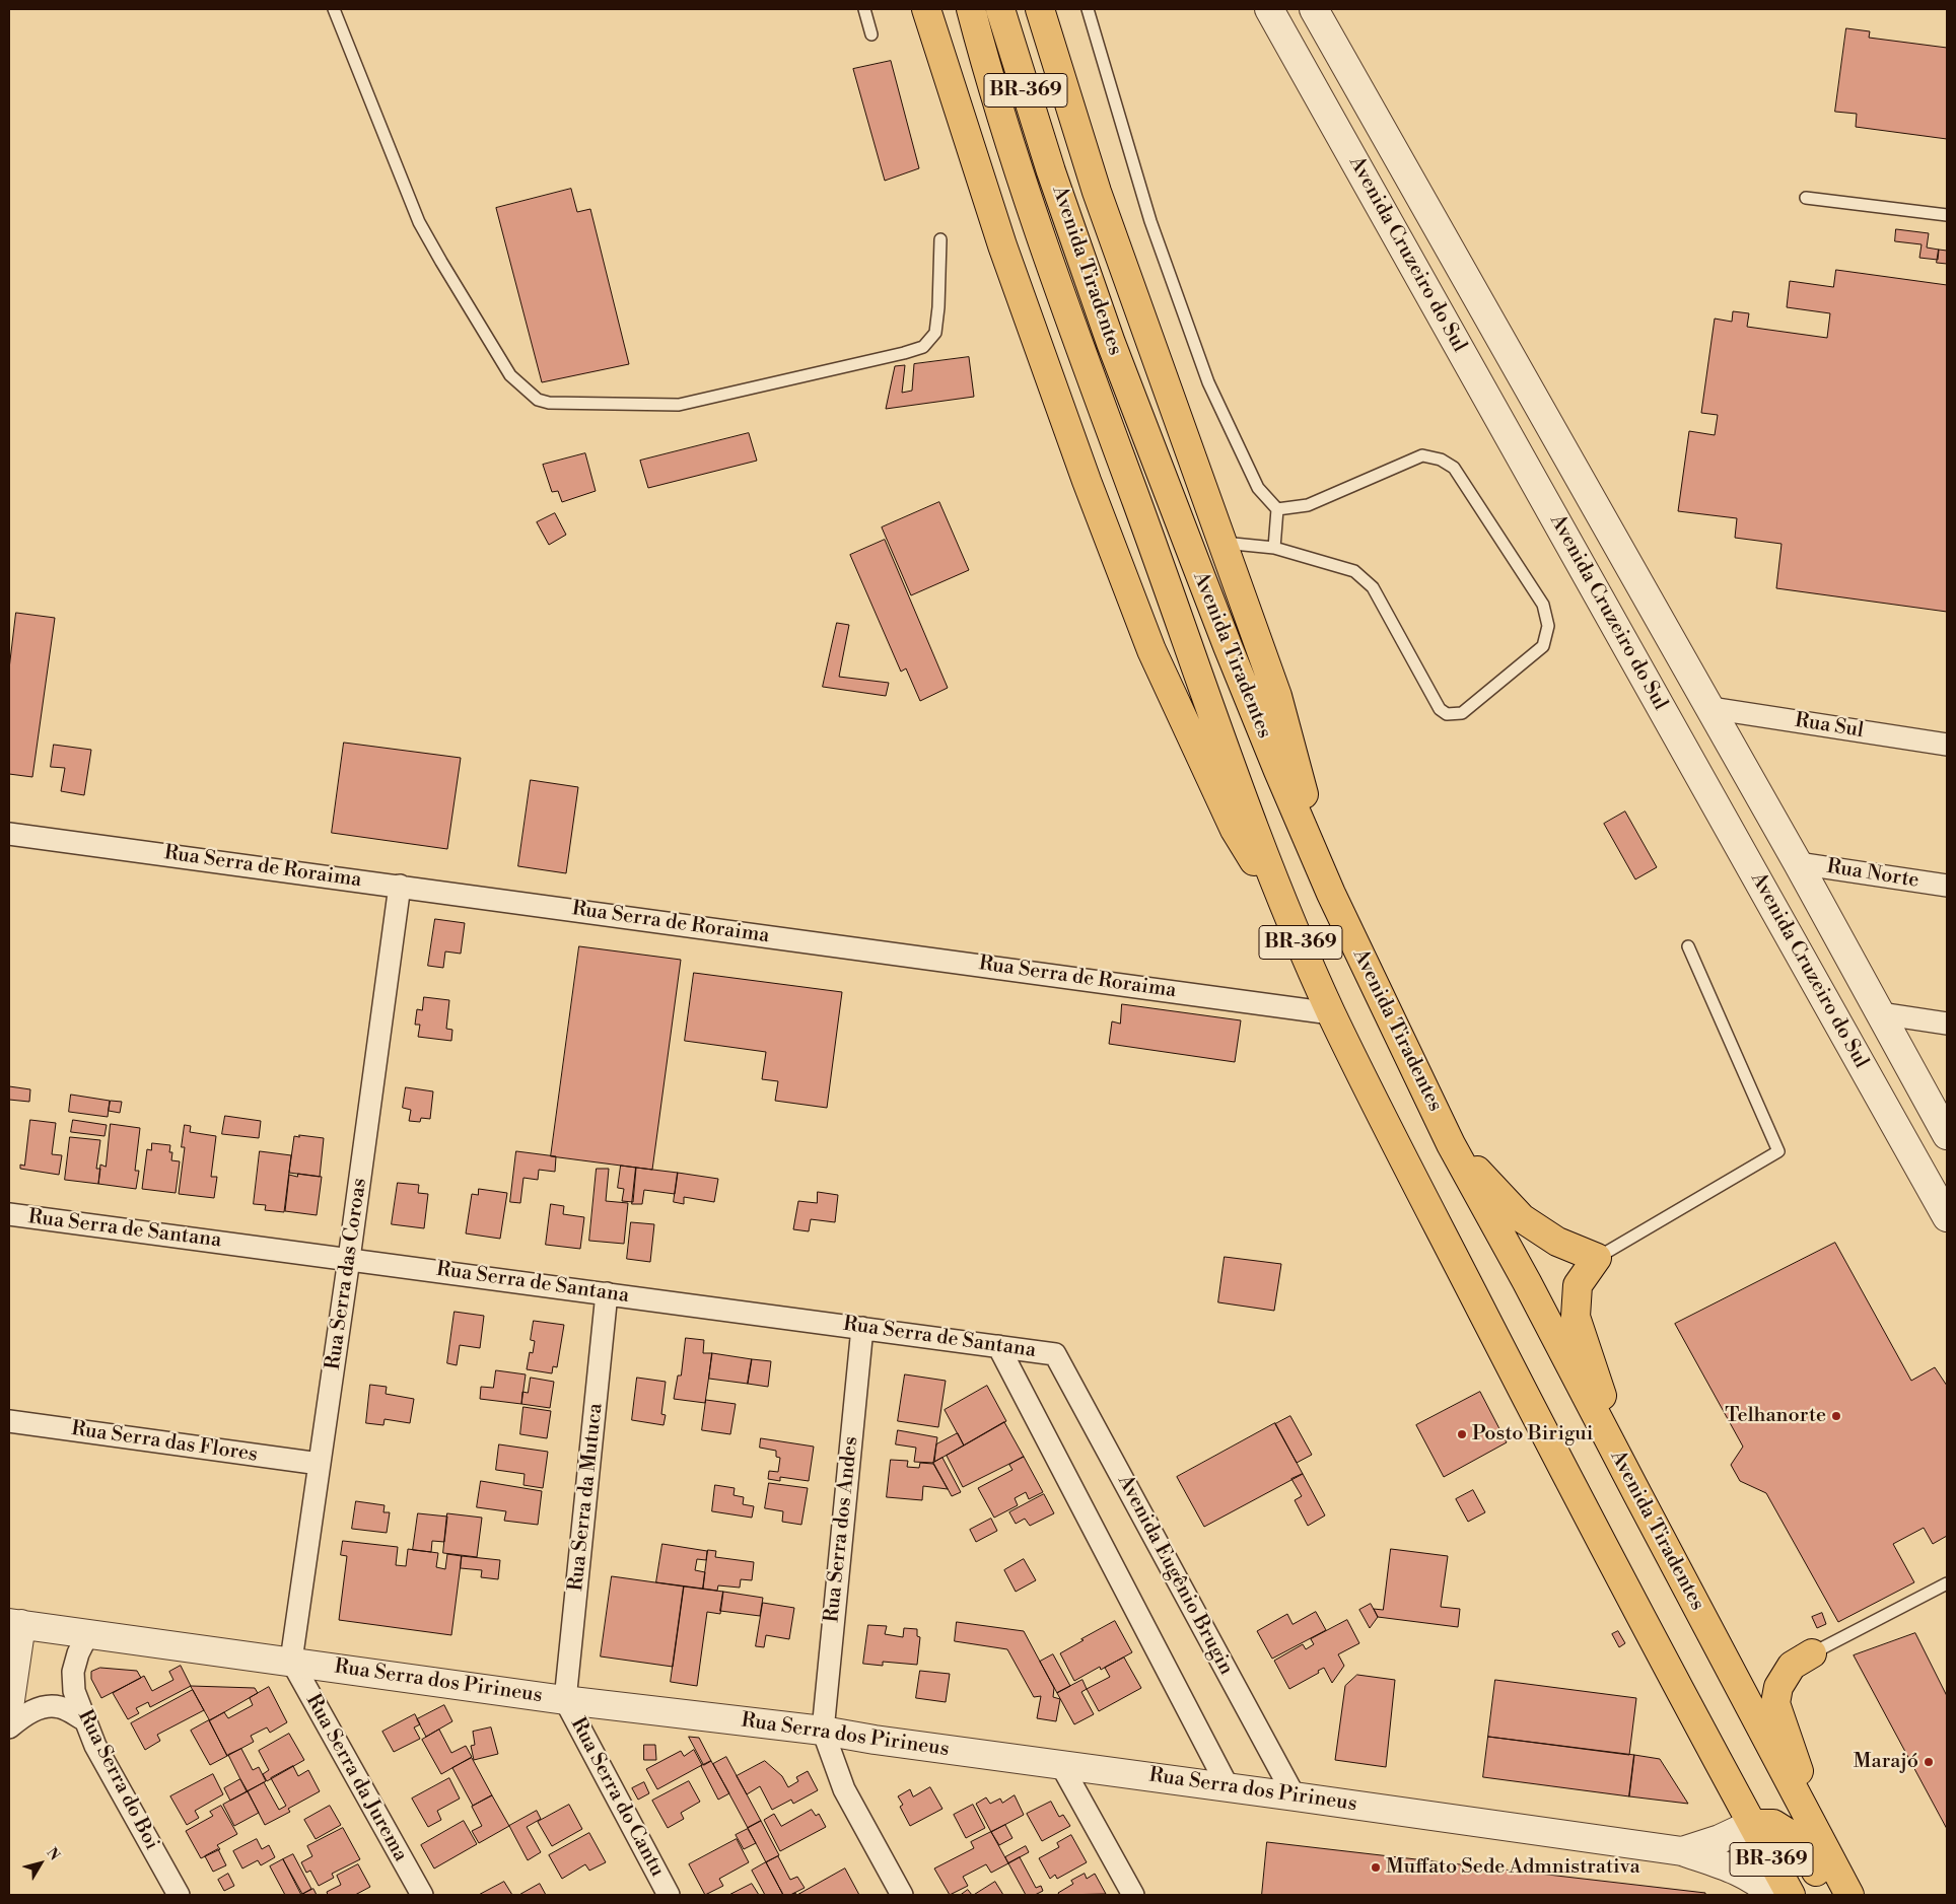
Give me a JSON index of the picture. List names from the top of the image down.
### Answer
{
  "streets": {
    "highway": ["BR-369", "Avenida Tiradentes"],
    "street": [
      "Avenida Cruzeiro do Sul",
      "Rua Sul",
      "Rua Serra de Roraima",
      "Rua Norte",
      "Rua Serra de Santana",
      "Rua Serra das Coroas",
      "Rua Serra das Flores",
      "Rua Serra da Mutuca",
      "Rua Serra dos Andes",
      "Avenida Eugênio Brugin",
      "Rua Serra dos Pirineus",
      "Rua Serra da Jurema",
      "Rua Serra do Boi",
      "Rua Serra do Cantu"
    ]
  },
  "crossings": [
    ["Avenida Cruzeiro do Sul", "Rua Sul"],
    ["Avenida Cruzeiro do Sul", "Rua Norte"],
    ["Avenida Tiradentes", "Rua Serra de Roraima"],
    ["Rua Serra de Roraima", "Rua Serra das Coroas"],
    ["Rua Serra de Santana", "Rua Serra das Coroas"],
    ["Rua Serra de Santana", "Rua Serra da Mutuca"],
    ["Rua Serra de Santana", "Rua Serra dos Andes"],
    ["Rua Serra de Santana", "Avenida Eugênio Brugin"],
    ["Rua Serra das Coroas", "Rua Serra das Flores"],
    ["Rua Serra das Coroas", "Rua Serra dos Pirineus"],
    ["Rua Serra das Coroas", "Rua Serra da Jurema"],
    ["Rua Serra da Mutuca", "Rua Serra dos Pirineus"],
    ["Rua Serra da Mutuca", "Rua Serra do Cantu"],
    ["Rua Serra dos Andes", "Rua Serra dos Pirineus"],
    ["Avenida Eugênio Brugin", "Rua Serra dos Pirineus"],
    ["Rua Serra dos Pirineus", "Rua Serra da Jurema"],
    ["Rua Serra dos Pirineus", "Rua Serra do Boi"],
    ["Rua Serra dos Pirineus", "Rua Serra do Cantu"]
  ],
  "places": [
    "Telhanorte",
    "Posto Birigui",
    "Marajó",
    "Muffato Sede Admnistrativa"
  ],
  "north": "top right"
}
